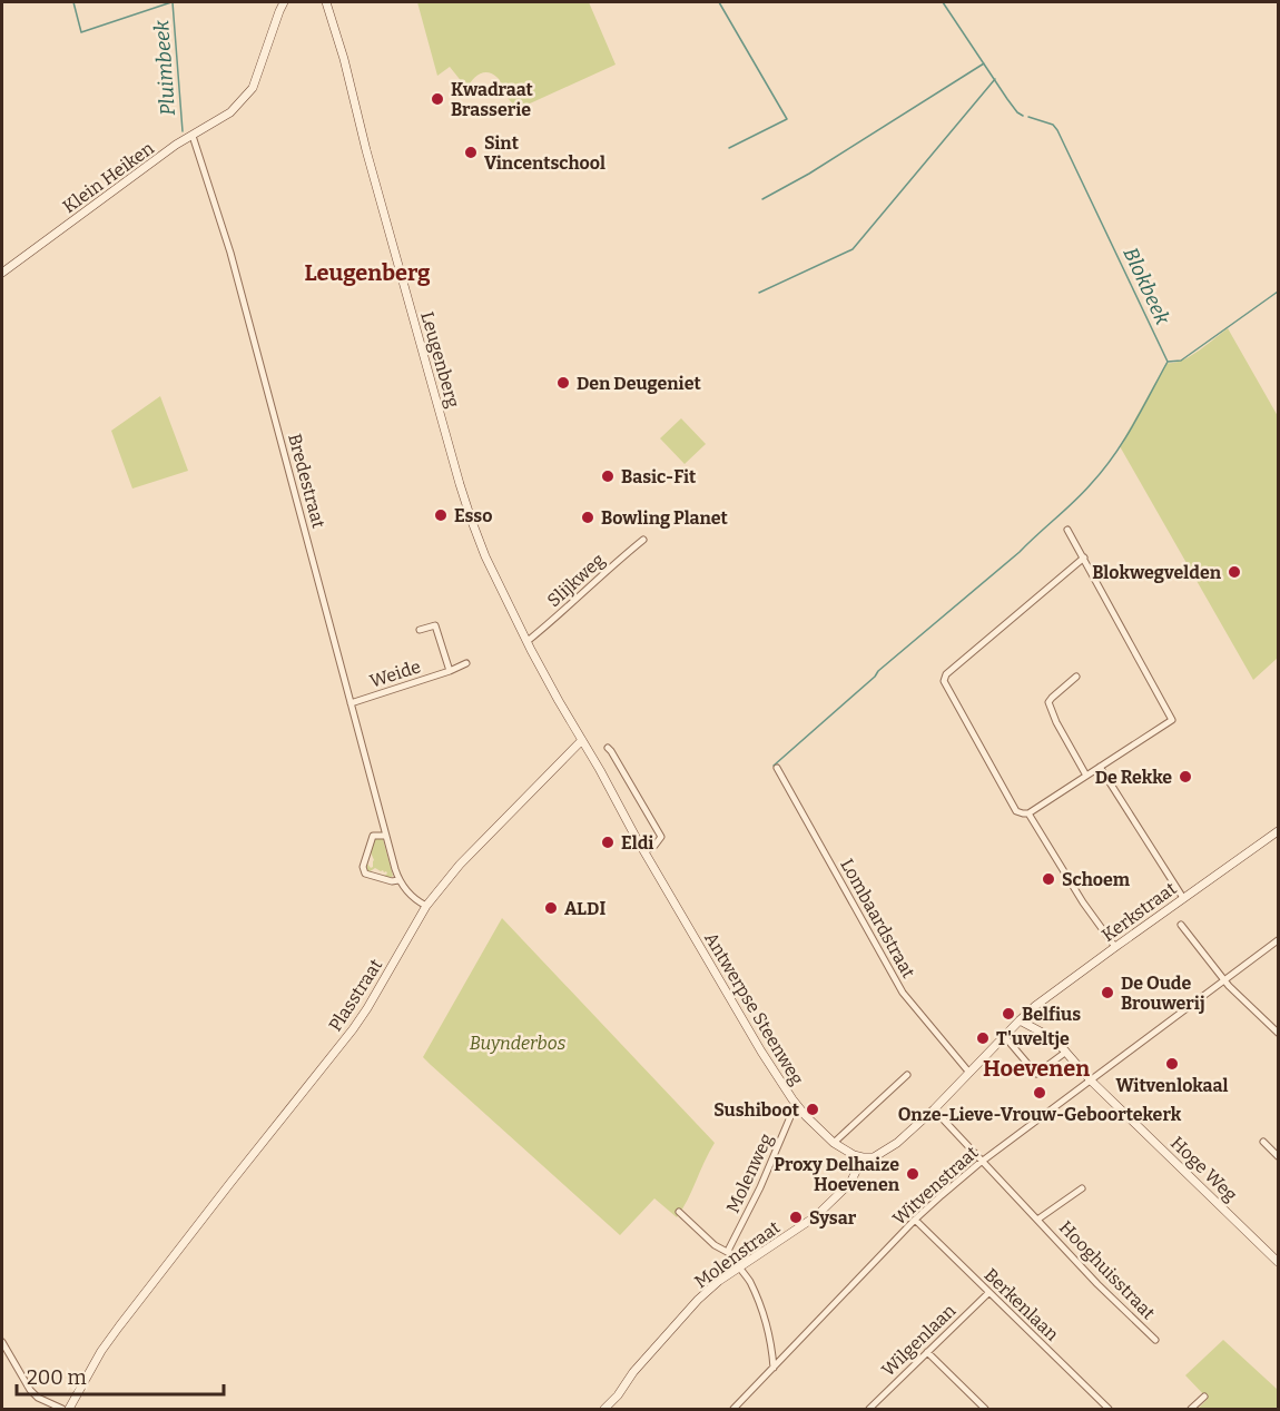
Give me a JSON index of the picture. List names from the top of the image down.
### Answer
{
  "streets": {
    "street": [
      "Klein Heiken",
      "Leugenberg",
      "Bredestraat",
      "Slijkweg",
      "Weide",
      "Kerkstraat",
      "Lombaardstraat",
      "Plasstraat",
      "Antwerpse Steenweg",
      "Hoge Weg",
      "Molenweg",
      "Witvenstraat",
      "Molenstraat",
      "Hooghuisstraat",
      "Berkenlaan",
      "Wilgenlaan"
    ]
  },
  "crossings": [
    ["Klein Heiken", "Bredestraat"],
    ["Leugenberg", "Slijkweg"],
    ["Leugenberg", "Plasstraat"],
    ["Leugenberg", "Antwerpse Steenweg"],
    ["Bredestraat", "Weide"],
    ["Bredestraat", "Plasstraat"],
    ["Kerkstraat", "Lombaardstraat"],
    ["Kerkstraat", "Antwerpse Steenweg"],
    ["Kerkstraat", "Hoge Weg"],
    ["Kerkstraat", "Molenstraat"],
    ["Kerkstraat", "Hooghuisstraat"],
    ["Plasstraat", "Antwerpse Steenweg"],
    ["Antwerpse Steenweg", "Molenweg"],
    ["Antwerpse Steenweg", "Molenstraat"],
    ["Hoge Weg", "Witvenstraat"],
    ["Witvenstraat", "Hooghuisstraat"],
    ["Witvenstraat", "Berkenlaan"],
    ["Berkenlaan", "Wilgenlaan"]
  ],
  "districts": ["Leugenberg", "Hoevenen"],
  "water": ["Pluimbeek", "Blokbeek"],
  "parks": ["Buynderbos"],
  "places": [
    "Kwadraat Brasserie",
    "Sint Vincentschool",
    "Den Deugeniet",
    "Basic-Fit",
    "Esso",
    "Bowling Planet",
    "Blokwegvelden",
    "De Rekke",
    "Eldi",
    "Schoem",
    "ALDI",
    "De Oude Brouwerij",
    "Belfius",
    "T'uveltje",
    "Witvenlokaal",
    "Onze-Lieve-Vrouw-Geboortekerk",
    "Sushiboot",
    "Proxy Delhaize Hoevenen",
    "Sysar"
  ],
  "scale_bar": "200 m"
}
